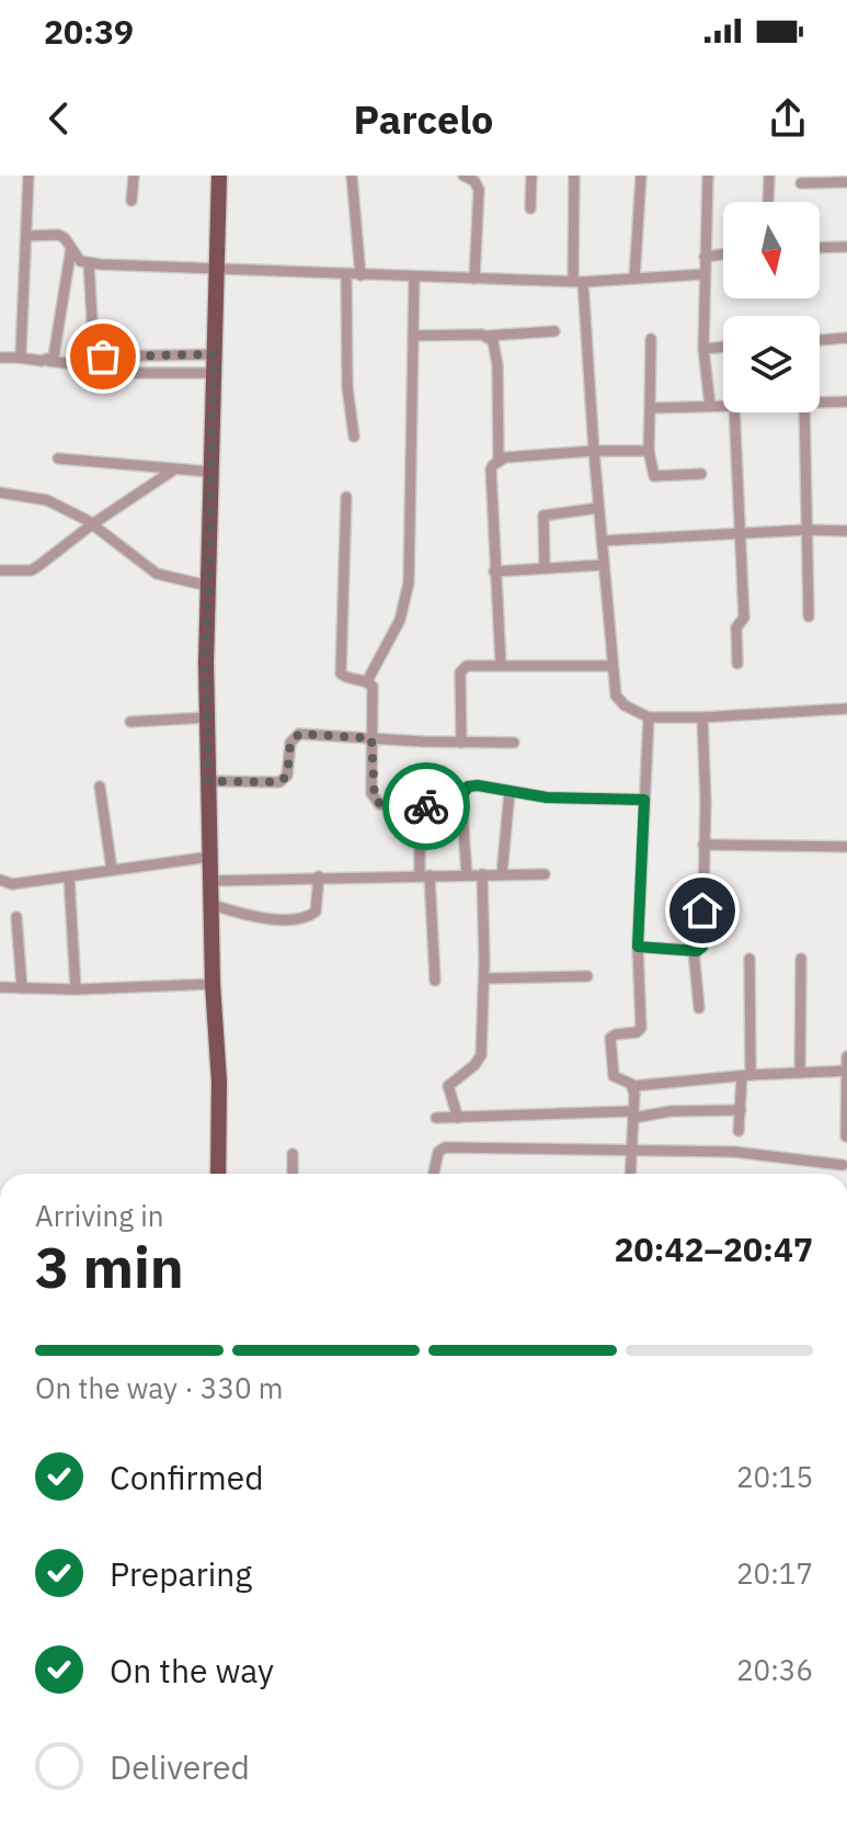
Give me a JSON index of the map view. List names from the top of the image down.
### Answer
{
  "north": "bottom",
  "page": {
    "status": "20:39",
    "header": "Parcelo",
    "heading": ["3 min", "Arriving in", "20:42–20:47"],
    "bar": "On the way · 330 m",
    "list": [
      ["Confirmed", "20:15"],
      ["Preparing", "20:17"],
      ["On the way", "20:36"],
      "Delivered"
    ]
  }
}
